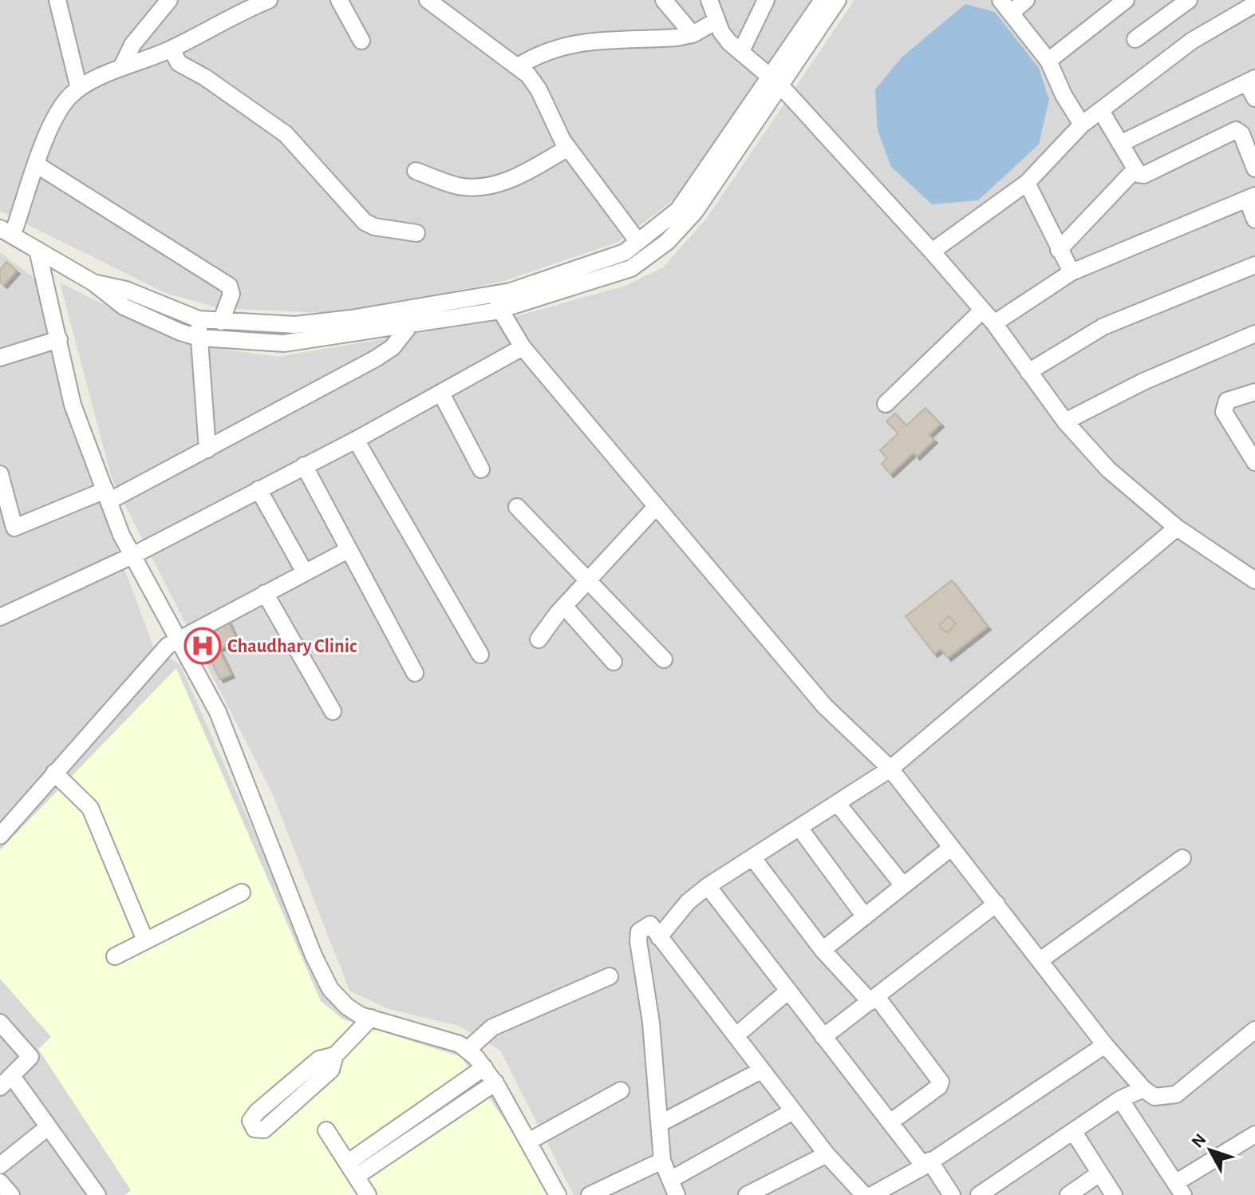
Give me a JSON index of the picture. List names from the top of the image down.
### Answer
{
  "places": {
    "hospital": ["Chaudhary Clinic"]
  },
  "north": "top left"
}
